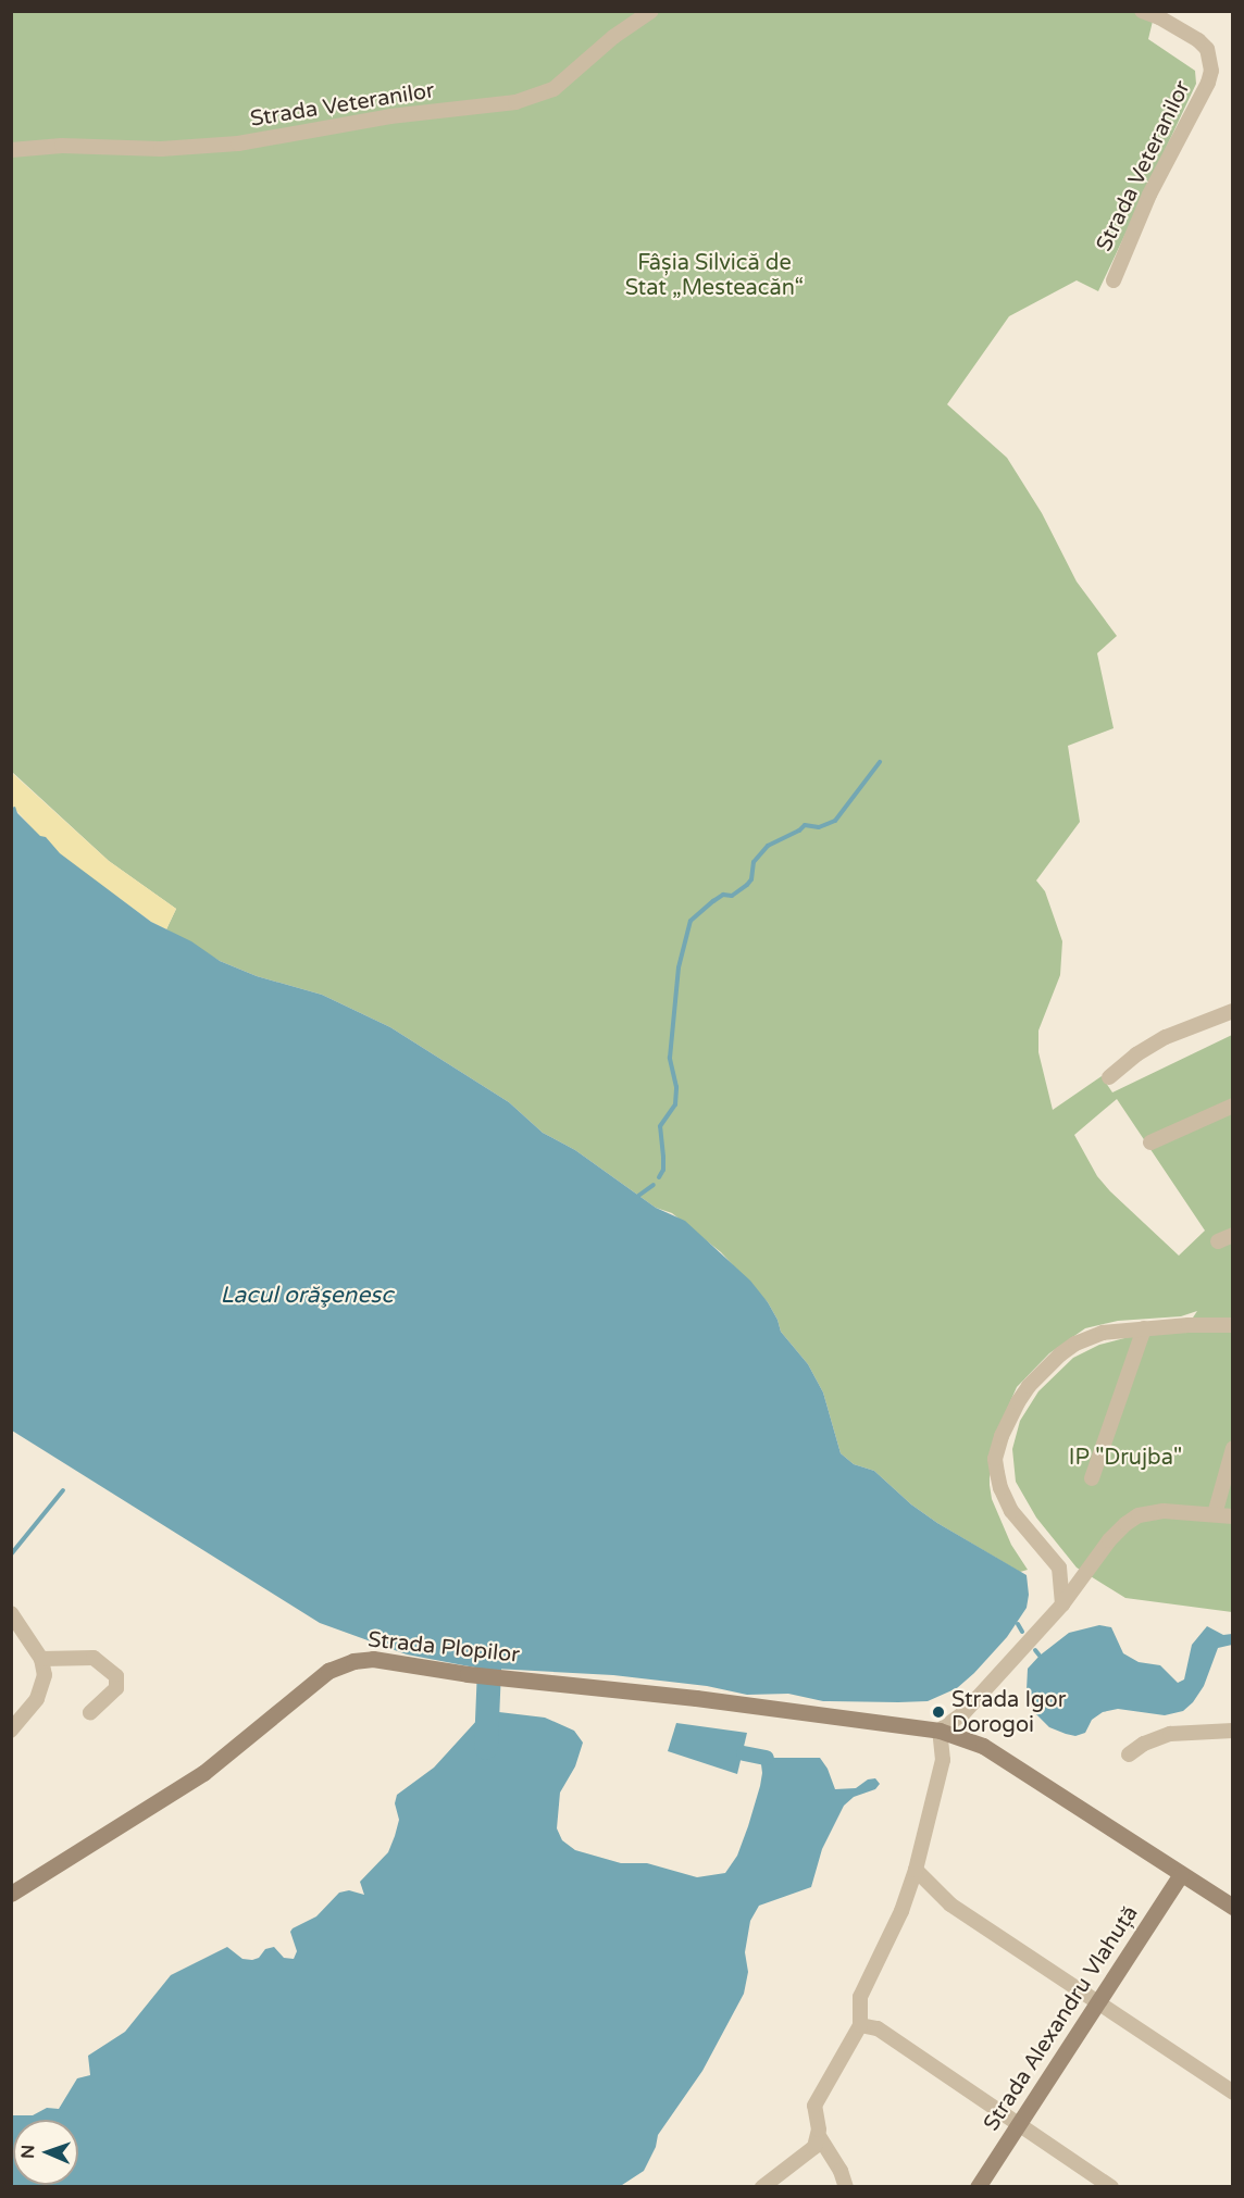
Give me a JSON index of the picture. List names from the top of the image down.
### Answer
{
  "streets": {
    "street": ["Strada Veteranilor", "Strada Plopilor", "Strada Аlexandru Vlahuță"]
  },
  "crossings": [
    ["Strada Plopilor", "Strada Аlexandru Vlahuță"]
  ],
  "water": ["Lacul orăşenesc"],
  "parks": ["Fâșia Silvică de Stat „Mesteacăn“", "IP \"Drujba\""],
  "places": ["Strada Igor Dorogoi"],
  "north": "left"
}
